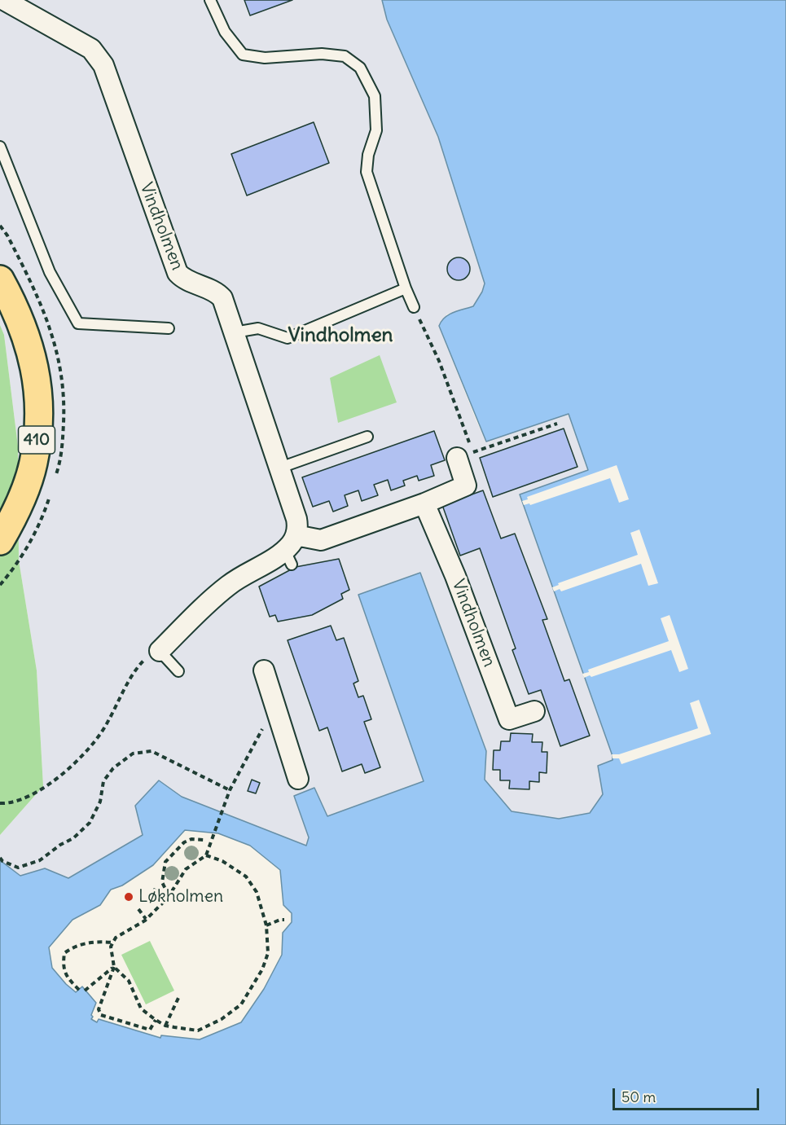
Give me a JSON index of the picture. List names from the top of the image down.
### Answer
{
  "streets": {
    "main road": ["410"],
    "street": ["Vindholmen"]
  },
  "districts": ["Vindholmen"],
  "places": ["Løkholmen"],
  "scale_bar": "50 m"
}
